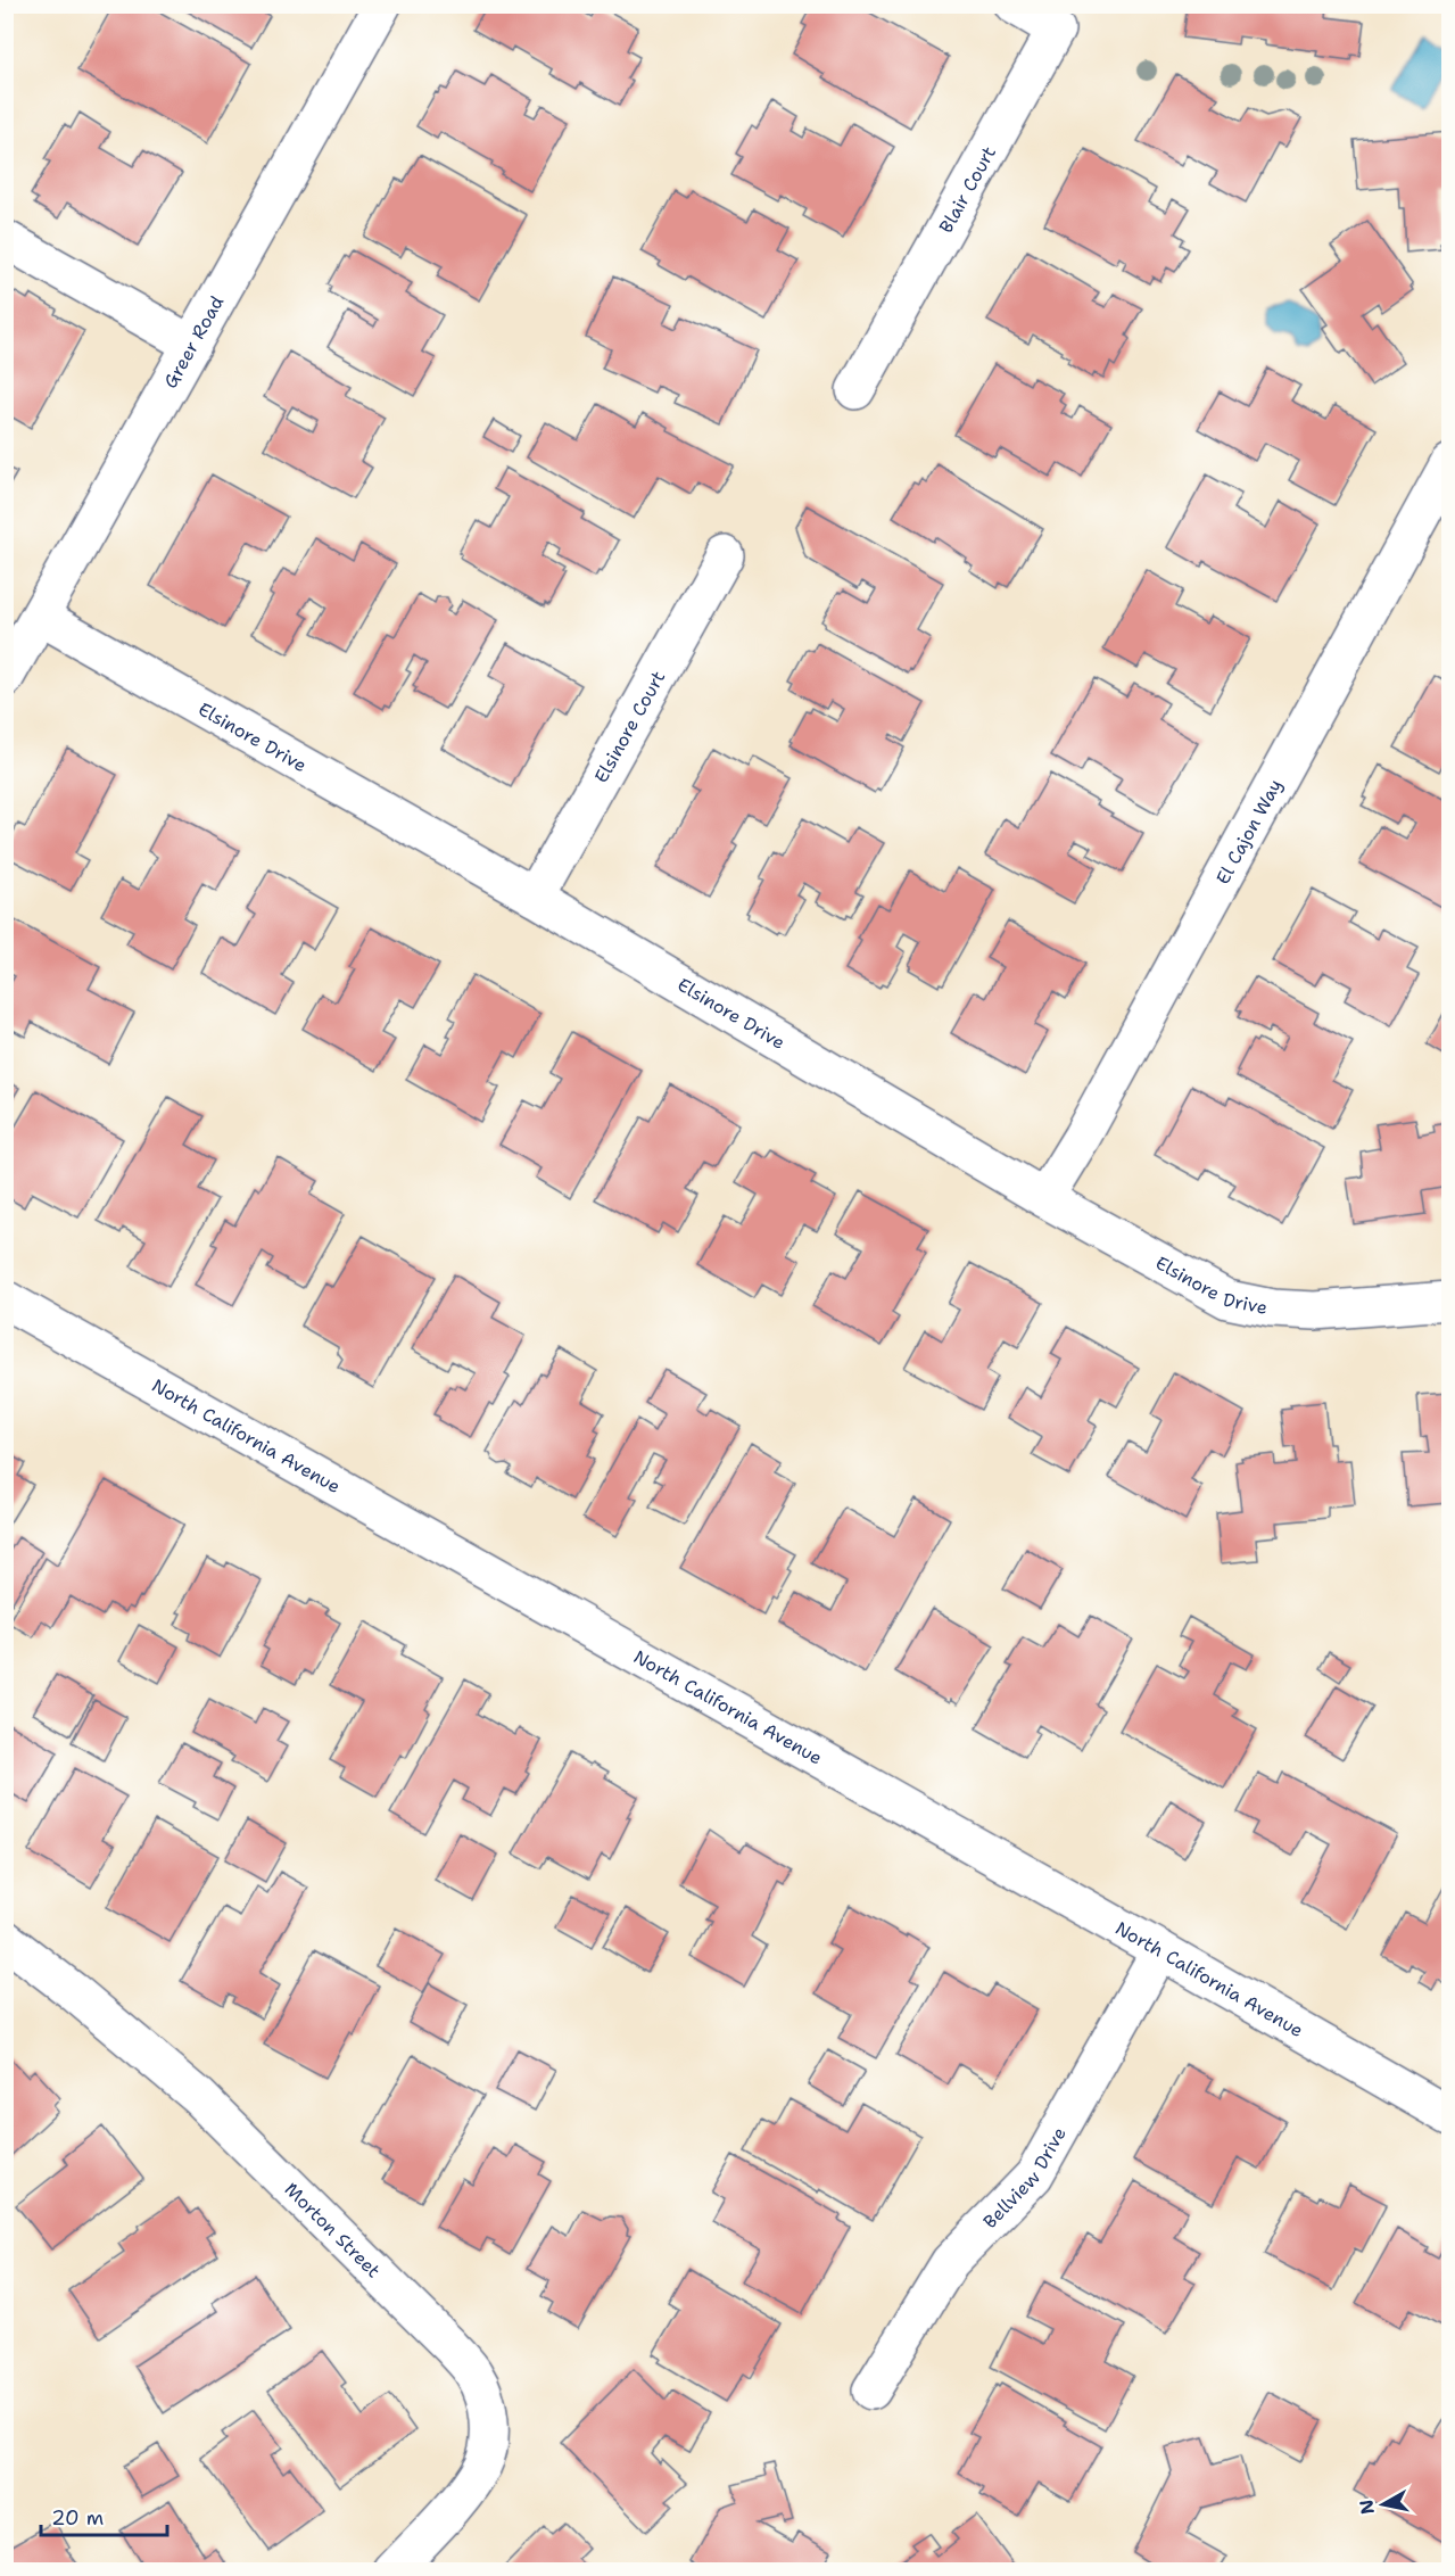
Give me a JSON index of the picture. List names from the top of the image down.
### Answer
{
  "streets": {
    "street": [
      "Blair Court",
      "Greer Road",
      "Elsinore Court",
      "Elsinore Drive",
      "El Cajon Way",
      "North California Avenue",
      "Bellview Drive",
      "Morton Street"
    ]
  },
  "crossings": [
    ["Greer Road", "Elsinore Drive"],
    ["Elsinore Court", "Elsinore Drive"],
    ["Elsinore Drive", "El Cajon Way"],
    ["North California Avenue", "Bellview Drive"]
  ],
  "scale_bar": "20 m",
  "north": "left"
}
